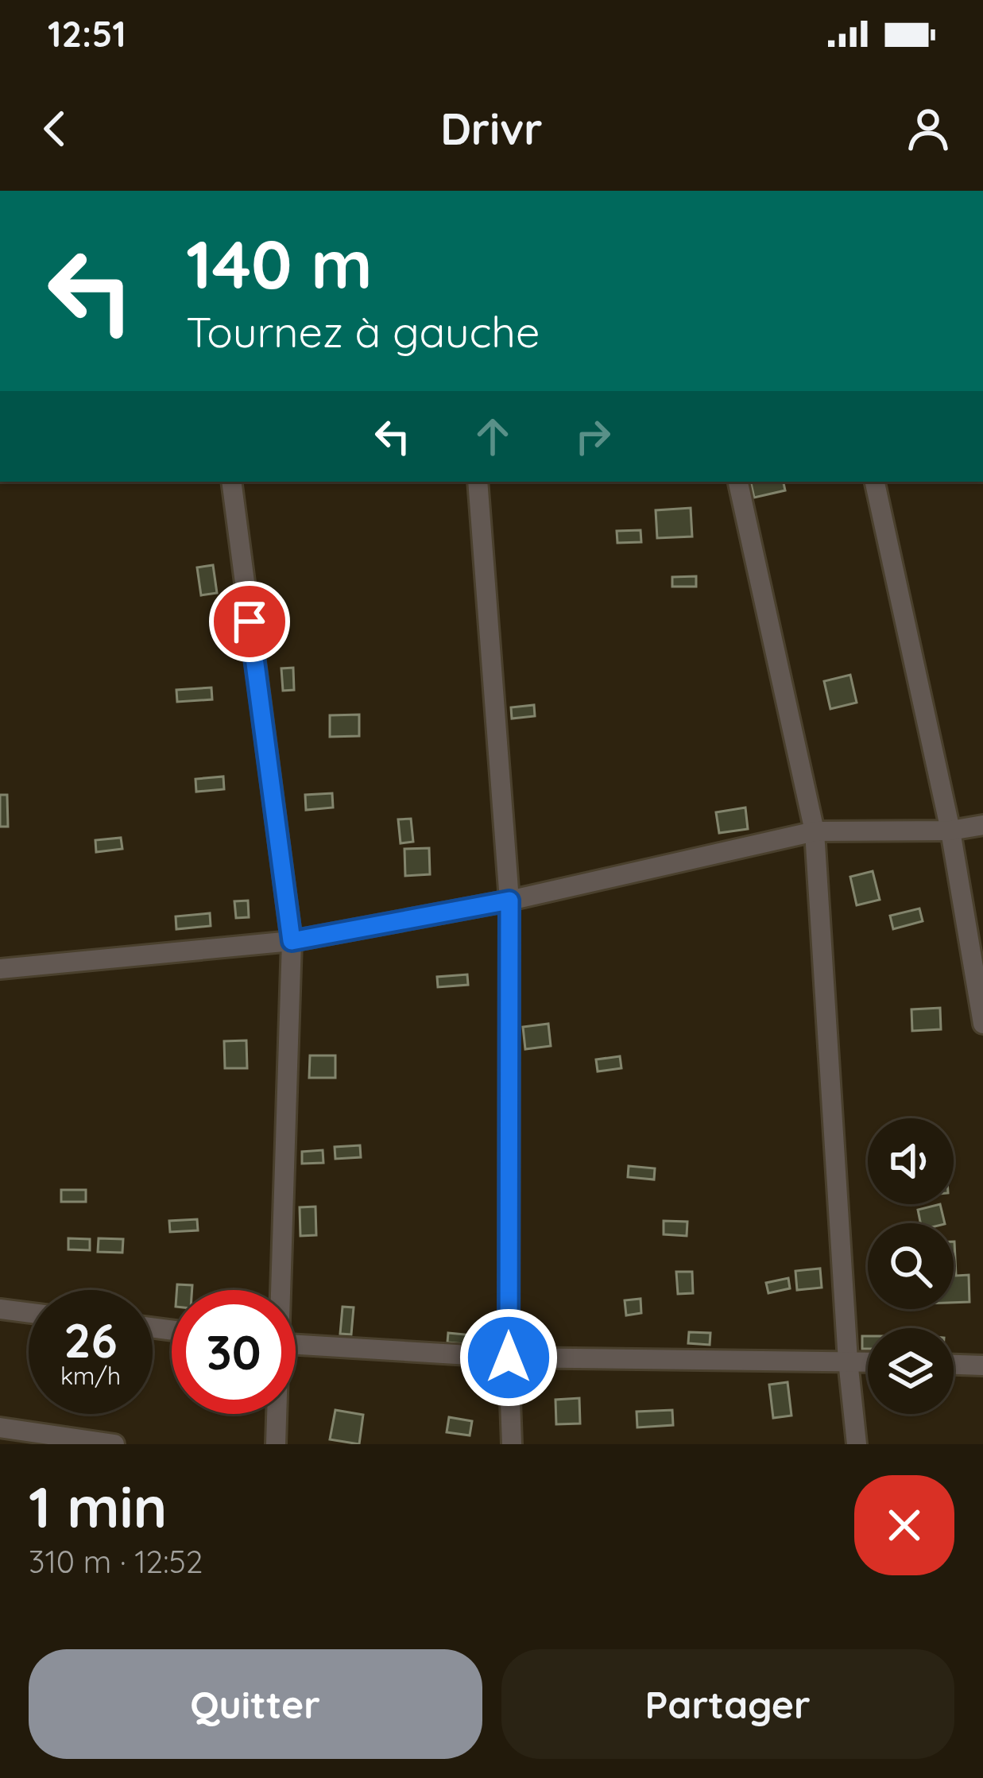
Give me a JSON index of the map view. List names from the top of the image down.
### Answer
{
  "page": {
    "status": "12:51",
    "header": "Drivr",
    "turn": ["140 m", "Tournez à gauche"],
    "speed": "26 km/h",
    "limit": "30",
    "heading": ["1 min", "310 m · 12:52"],
    "buttons": ["Quitter", "Partager"]
  }
}
